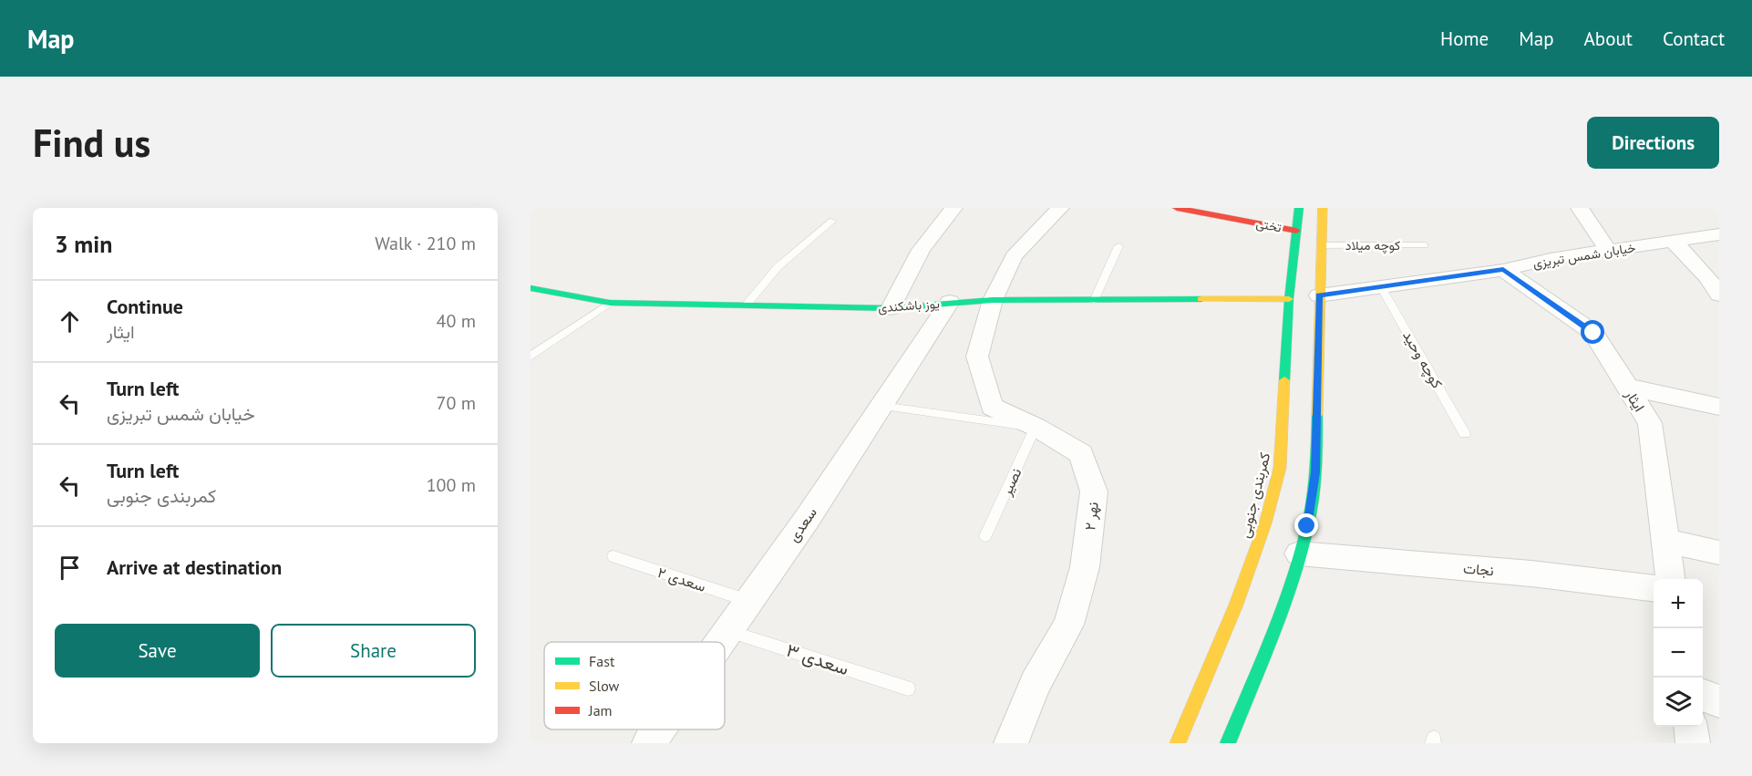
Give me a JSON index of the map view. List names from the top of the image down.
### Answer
{
  "streets": {
    "main road": ["تختی", "یوز باشکندی", "کمربندی جنوبی"],
    "street": [
      "خیابان شمس تبریزی",
      "ایثار",
      "نهر ۲",
      "سعدی",
      "نجات"
    ],
    "lane": [
      "کوچه میلاد",
      "کوچه وحید",
      "نصیر",
      "سعدی ۲",
      "سعدی ۳"
    ]
  },
  "crossings": [
    ["تختی", "کمربندی جنوبی"],
    ["کوچه میلاد", "کمربندی جنوبی"],
    ["خیابان شمس تبریزی", "یوز باشکندی"],
    ["خیابان شمس تبریزی", "کوچه وحید"],
    ["خیابان شمس تبریزی", "ایثار"],
    ["خیابان شمس تبریزی", "کمربندی جنوبی"],
    ["یوز باشکندی", "کمربندی جنوبی"],
    ["یوز باشکندی", "نهر ۲"],
    ["یوز باشکندی", "سعدی"],
    ["نصیر", "نهر ۲"],
    ["کمربندی جنوبی", "نجات"],
    ["سعدی", "سعدی ۲"],
    ["سعدی", "سعدی ۳"]
  ],
  "legend": ["Fast", "Slow", "Jam"],
  "page": {
    "header": "Map",
    "nav": [
      "Home",
      "Map",
      "About",
      "Contact"
    ],
    "buttons": [
      "Directions",
      ["Save", "Share"]
    ],
    "title": "Find us",
    "heading": ["3 min", "Walk · 210 m"],
    "list": [
      ["Continue", "ایثار", "40 m"],
      ["Turn left", "خیابان شمس تبریزی", "70 m"],
      ["Turn left", "کمربندی جنوبی", "100 m"],
      "Arrive at destination"
    ],
    "map_buttons": ["+", "−"]
  }
}
